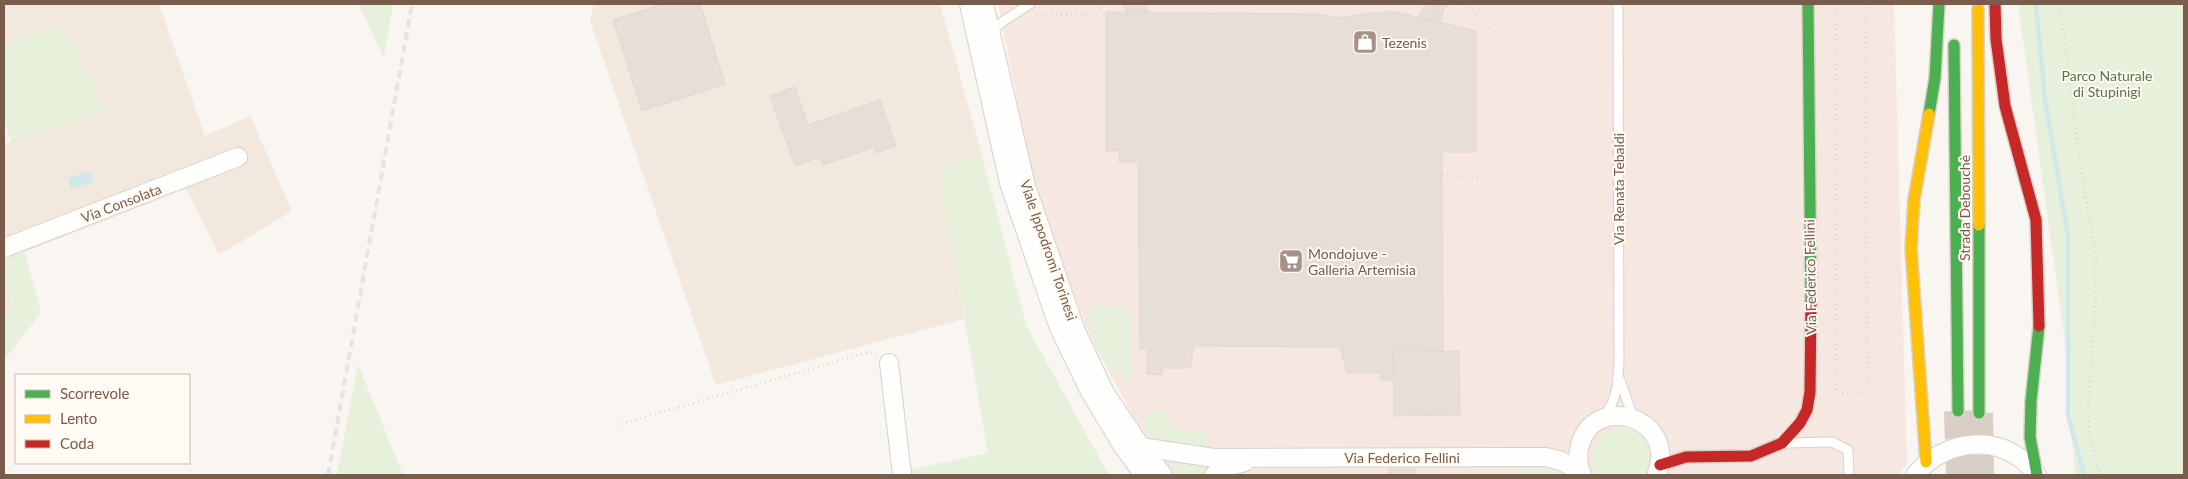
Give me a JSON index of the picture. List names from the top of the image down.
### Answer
{
  "streets": {
    "main road": ["Strada Debouchè", "Via Federico Fellini"],
    "street": ["Via Consolata", "Viale Ippodromi Torinesi"],
    "lane": ["Via Renata Tebaldi"]
  },
  "crossings": [
    ["Via Renata Tebaldi", "Via Federico Fellini"],
    ["Viale Ippodromi Torinesi", "Via Federico Fellini"]
  ],
  "parks": ["Parco Naturale di Stupinigi"],
  "places": {
    "shop": ["Tezenis"],
    "supermarket": ["Mondojuve - Galleria Artemisia"]
  },
  "legend": ["Scorrevole", "Lento", "Coda"]
}
